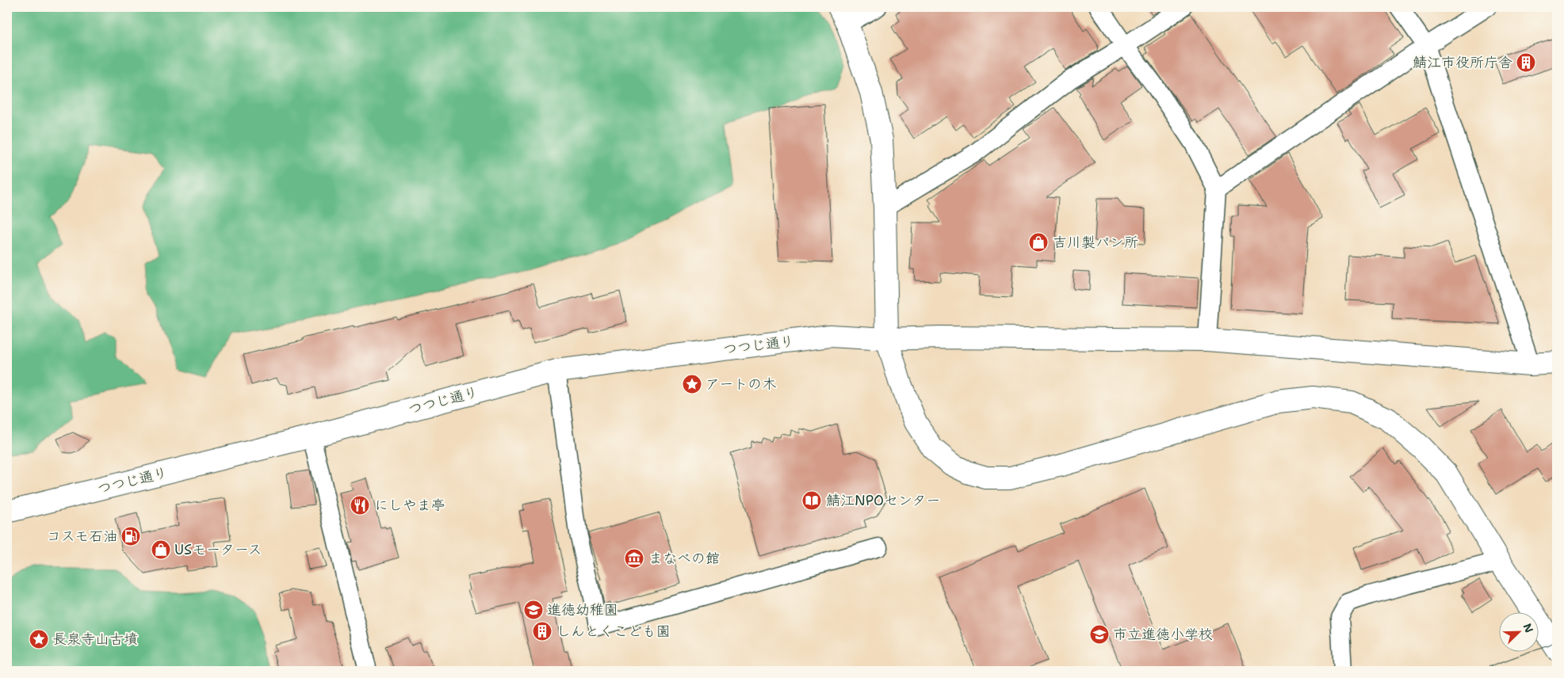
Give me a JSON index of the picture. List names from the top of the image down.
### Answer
{
  "streets": {
    "street": ["つつじ通り"]
  },
  "places": {
    "building": ["鯖江市役所庁舎", "しんとくこども園"],
    "shop": ["吉川製パン所", "USモータース"],
    "place": ["アートの木", "長泉寺山古墳"],
    "library": ["鯖江NPOセンター"],
    "restaurant": ["にしやま亭"],
    "fuel station": ["コスモ石油"],
    "museum": ["まなべの館"],
    "school or university": ["進徳幼稚園", "市立進徳小学校"]
  },
  "north": "top right"
}
